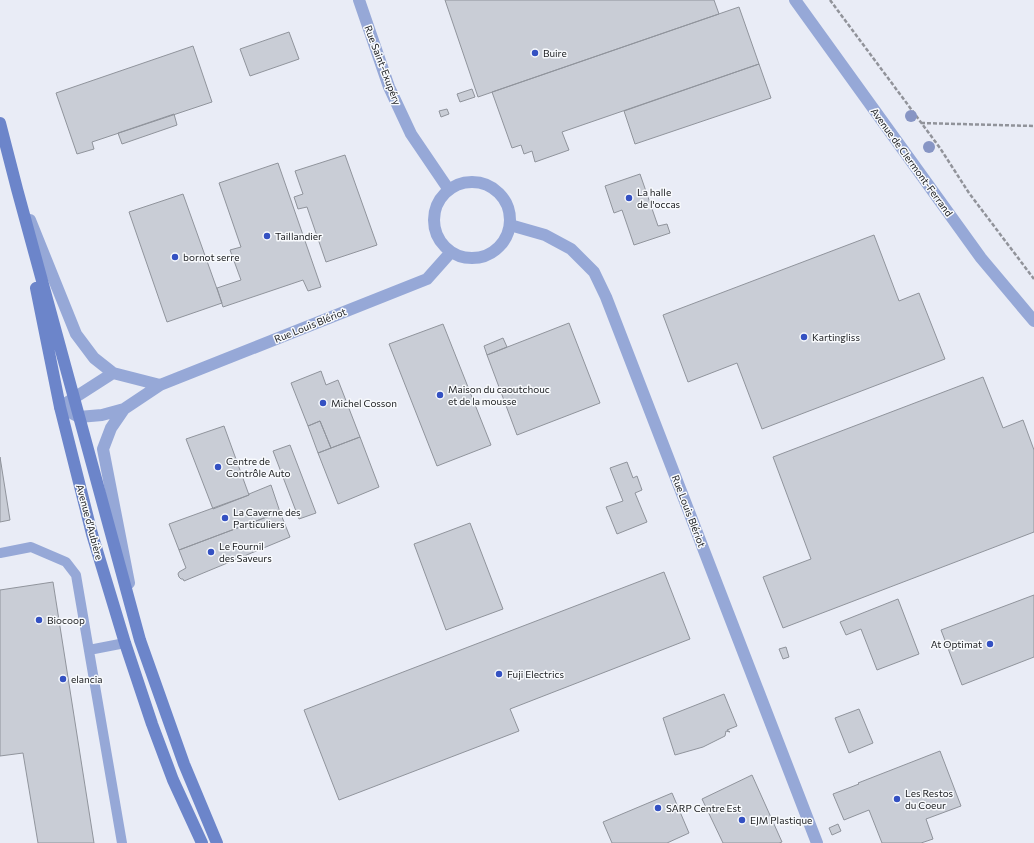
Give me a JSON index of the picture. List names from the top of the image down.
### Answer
{
  "streets": {
    "main road": ["Avenue d'Aubière"],
    "street": ["Rue Saint-Exupéry", "Avenue de Clermont-Ferrand", "Rue Louis Blériot"]
  },
  "crossings": [
    ["Rue Saint-Exupéry", "Rue Louis Blériot"],
    ["Rue Louis Blériot", "Avenue d'Aubière"]
  ],
  "places": [
    "Buire",
    "La halle de l'occas",
    "Taillandier",
    "bornot serre",
    "Kartingliss",
    "Maison du caoutchouc et de la mousse",
    "Michel Cosson",
    "Centre de Contrôle Auto",
    "La Caverne des Particuliers",
    "Le Fournil des Saveurs",
    "Biocoop",
    "At Optimat",
    "Fuji Electrics",
    "elancia",
    "Les Restos du Coeur",
    "SARP Centre Est",
    "EJM Plastique"
  ]
}
